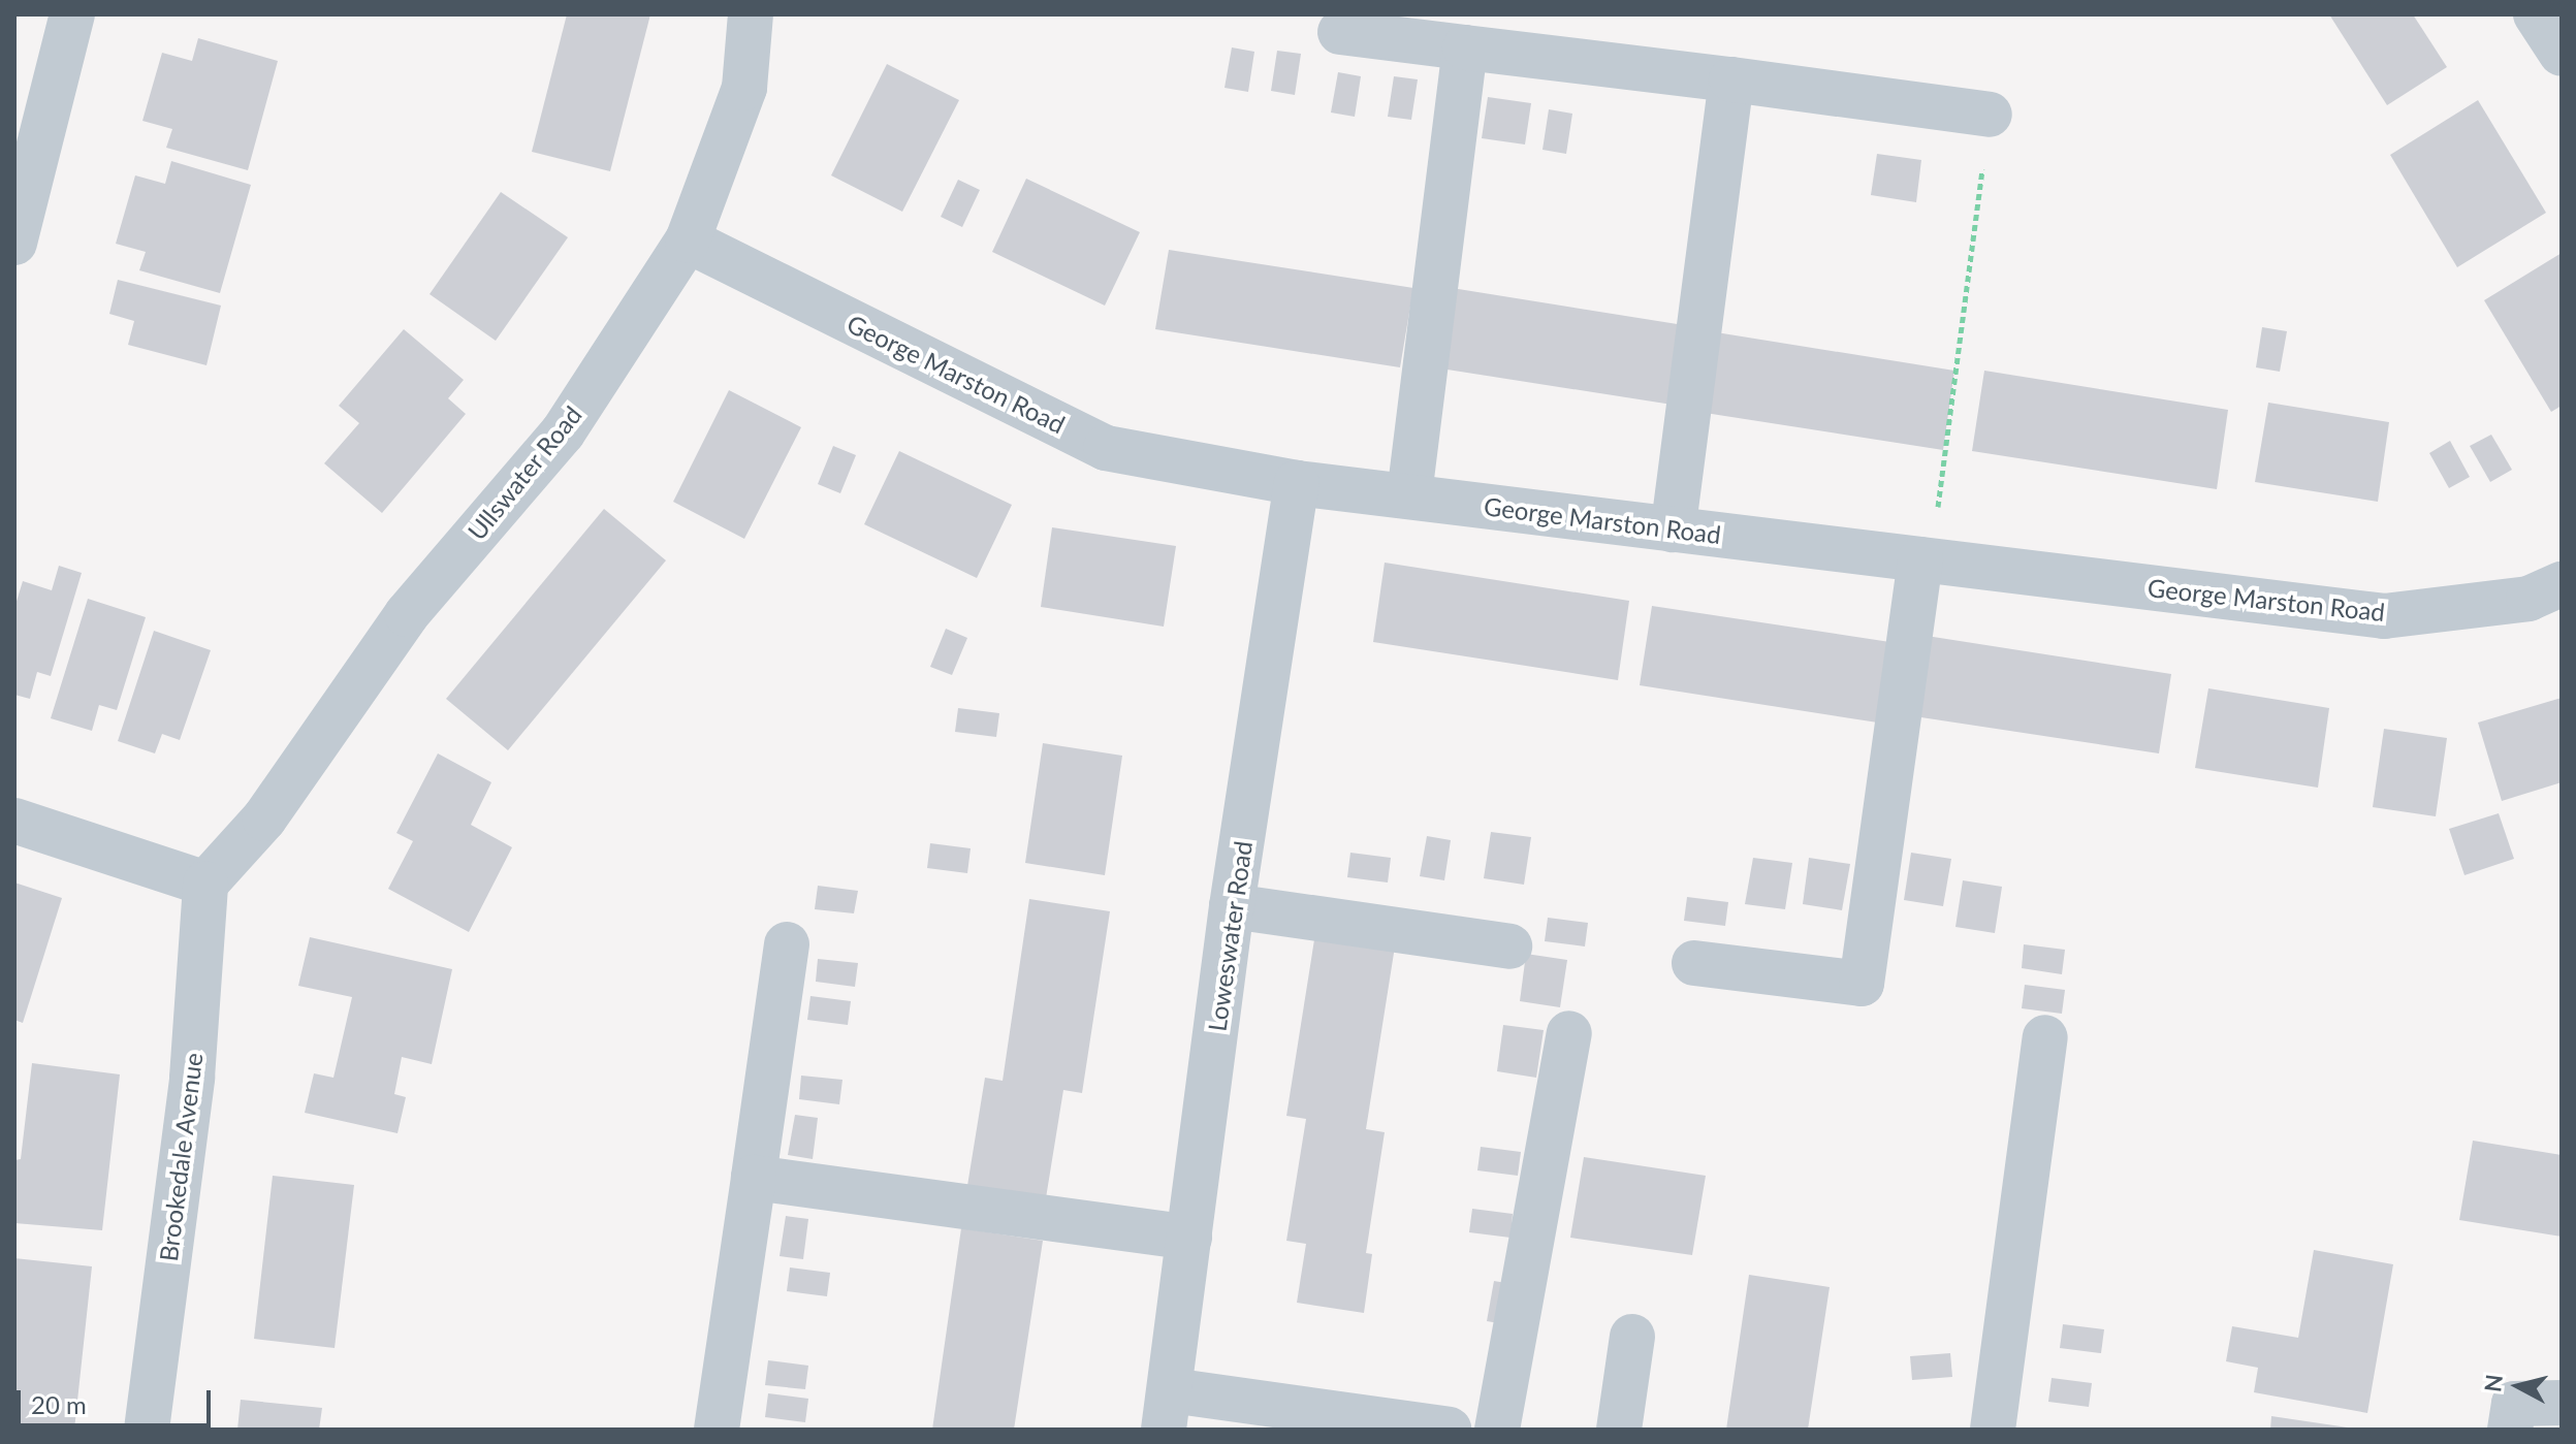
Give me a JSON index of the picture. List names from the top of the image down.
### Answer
{
  "streets": {
    "street": [
      "George Marston Road",
      "Ullswater Road",
      "Loweswater Road",
      "Brookedale Avenue"
    ]
  },
  "crossings": [
    ["George Marston Road", "Ullswater Road"],
    ["George Marston Road", "Loweswater Road"],
    ["Ullswater Road", "Brookedale Avenue"]
  ],
  "scale_bar": "20 m",
  "north": "left"
}
